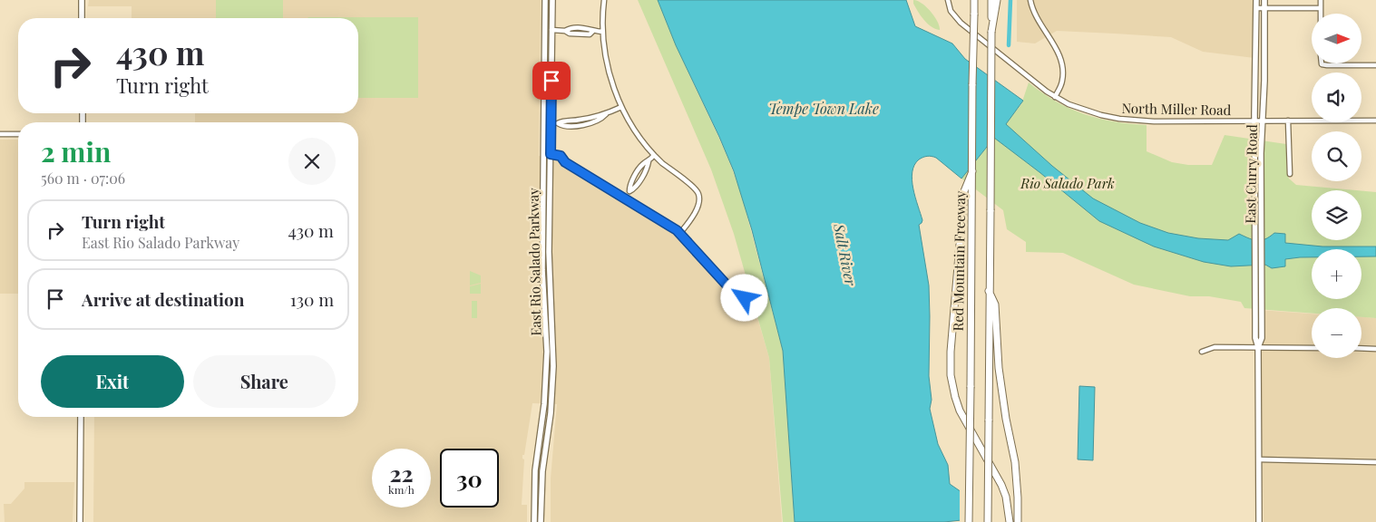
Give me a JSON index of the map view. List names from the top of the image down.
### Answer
{
  "streets": {
    "highway": ["Red Mountain Freeway"],
    "main road": ["East Curry Road", "East Rio Salado Parkway"],
    "street": ["North Miller Road"]
  },
  "crossings": [
    ["North Miller Road", "East Curry Road"]
  ],
  "water": ["Tempe Town Lake", "Salt River"],
  "parks": ["Rio Salado Park"],
  "north": "right",
  "page": {
    "map_buttons": ["+", "−"],
    "turn": ["430 m", "Turn right"],
    "heading": ["2 min", "560 m · 07:06"],
    "list": [
      {
        "name": "Turn right",
        "note": "East Rio Salado Parkway",
        "value": "430 m"
      },
      {
        "name": "Arrive at destination",
        "value": "130 m"
      }
    ],
    "buttons": ["Exit", "Share"],
    "speed": "22 km/h",
    "limit": "30"
  }
}
